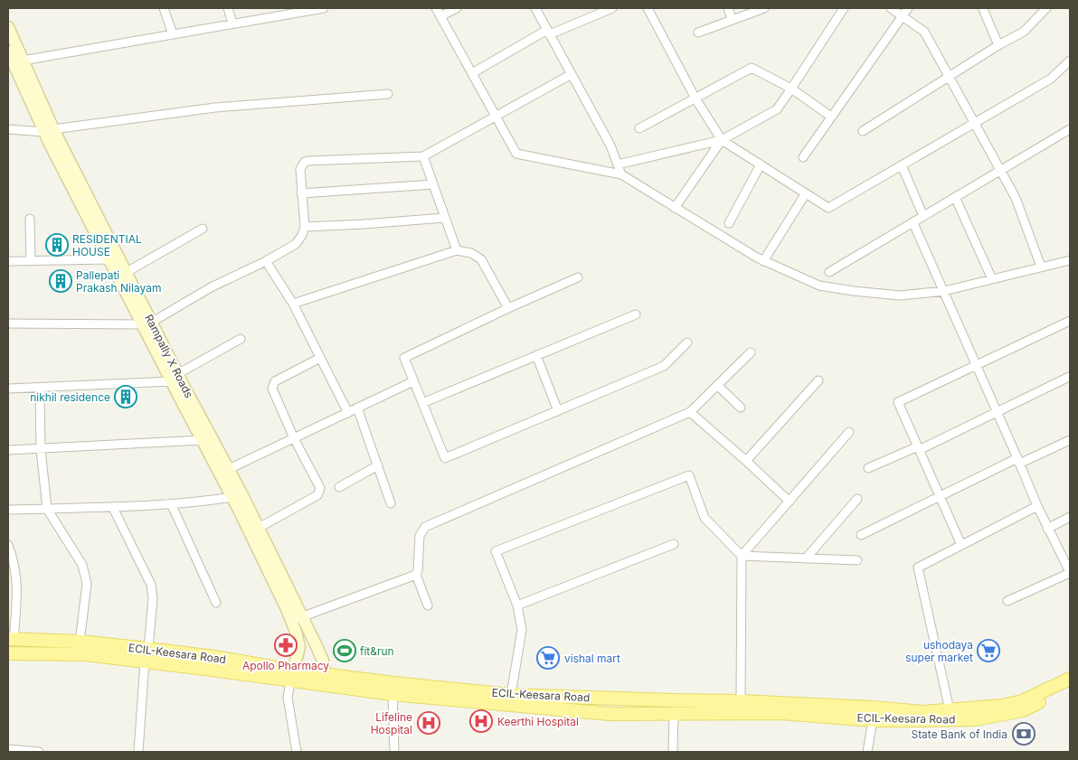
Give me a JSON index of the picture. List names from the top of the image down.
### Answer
{
  "streets": {
    "main road": ["Rampally X Roads", "ECIL-Keesara Road"]
  },
  "crossings": [
    ["Rampally X Roads", "ECIL-Keesara Road"]
  ],
  "places": {
    "building": ["RESIDENTIAL HOUSE", "Pallepati Prakash Nilayam", "nikhil residence"],
    "pharmacy": ["Apollo Pharmacy"],
    "sports": ["fit&run"],
    "supermarket": ["ushodaya super market", "vishal mart"],
    "hospital": ["Keerthi Hospital", "Lifeline Hospital"],
    "bank": ["State Bank of India"]
  }
}
